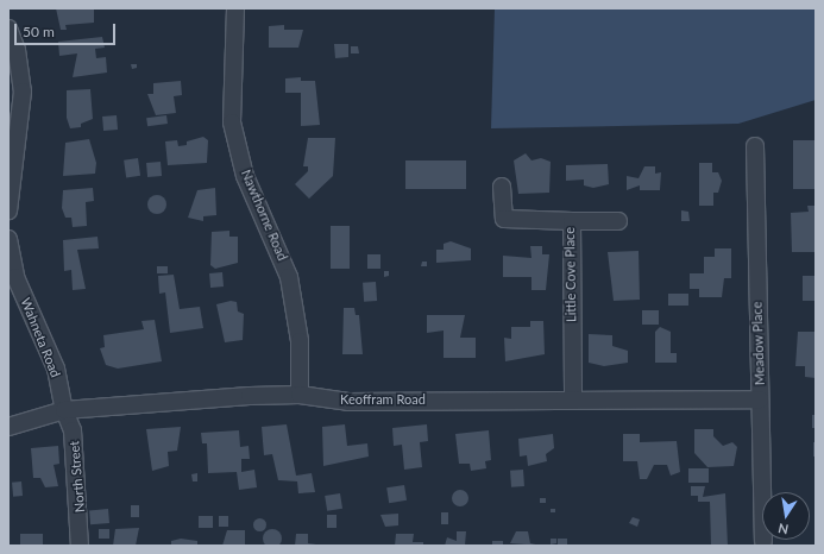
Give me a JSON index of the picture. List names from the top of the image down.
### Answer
{
  "streets": {
    "street": [
      "Nawthorne Road",
      "Little Cove Place",
      "Wahneta Road",
      "Meadow Place",
      "Keoffram Road",
      "North Street"
    ]
  },
  "crossings": [
    ["Nawthorne Road", "Keoffram Road"],
    ["Little Cove Place", "Keoffram Road"],
    ["Wahneta Road", "Keoffram Road"],
    ["Wahneta Road", "North Street"],
    ["Meadow Place", "Keoffram Road"],
    ["Keoffram Road", "North Street"]
  ],
  "scale_bar": "50 m",
  "north": "bottom"
}
